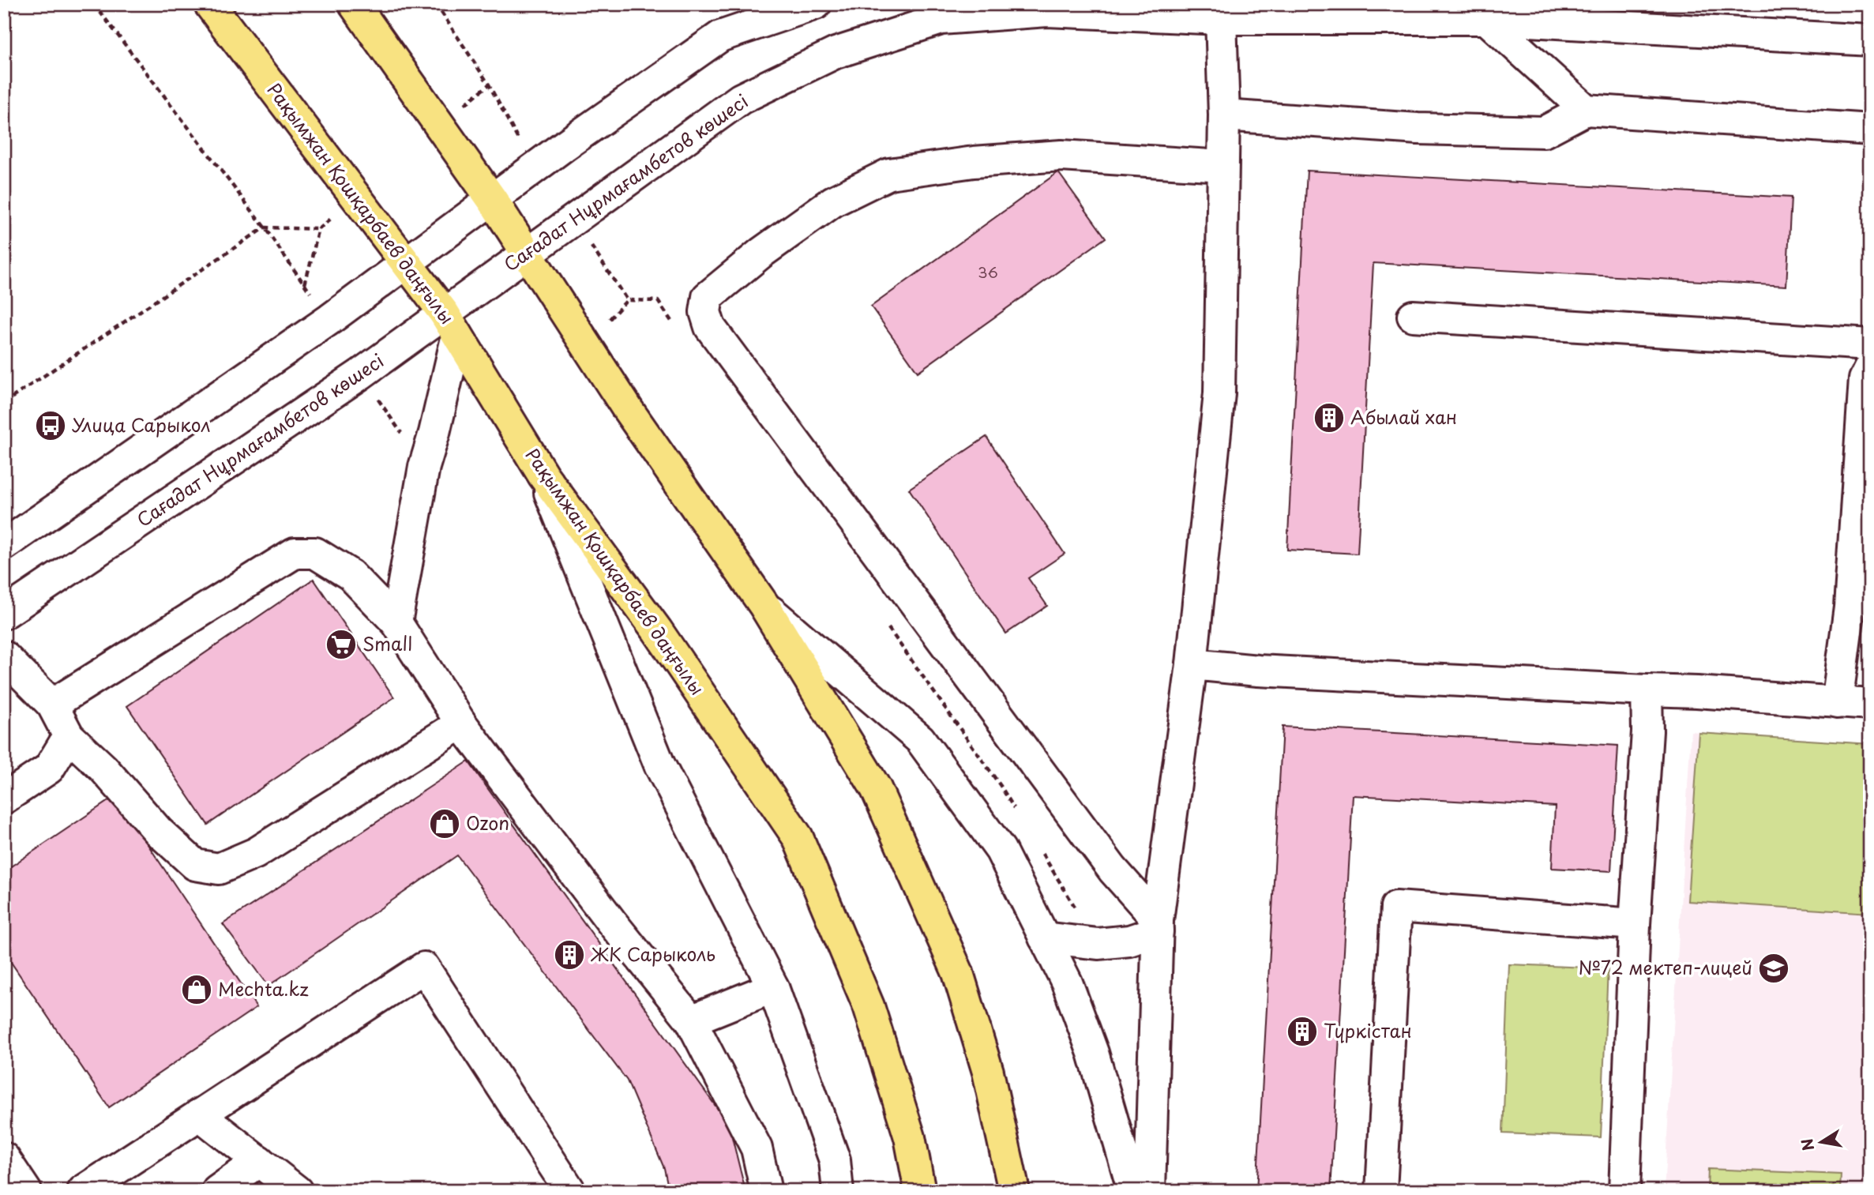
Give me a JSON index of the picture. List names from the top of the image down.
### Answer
{
  "streets": {
    "main road": ["Рақымжан Қошқарбаев даңғылы"],
    "street": ["Сағадат Нұрмағамбетов көшесі"]
  },
  "crossings": [
    ["Сағадат Нұрмағамбетов көшесі", "Рақымжан Қошқарбаев даңғылы"]
  ],
  "places": {
    "building": ["Абылай хан", "ЖК Сарыколь", "Түркістан"],
    "bus stop": ["Улица Сарыкол"],
    "supermarket": ["Small"],
    "shop": ["Ozon", "Mechta.kz"],
    "school or university": ["№72 мектеп-лицей"]
  },
  "house_numbers": ["36"],
  "north": "left"
}
